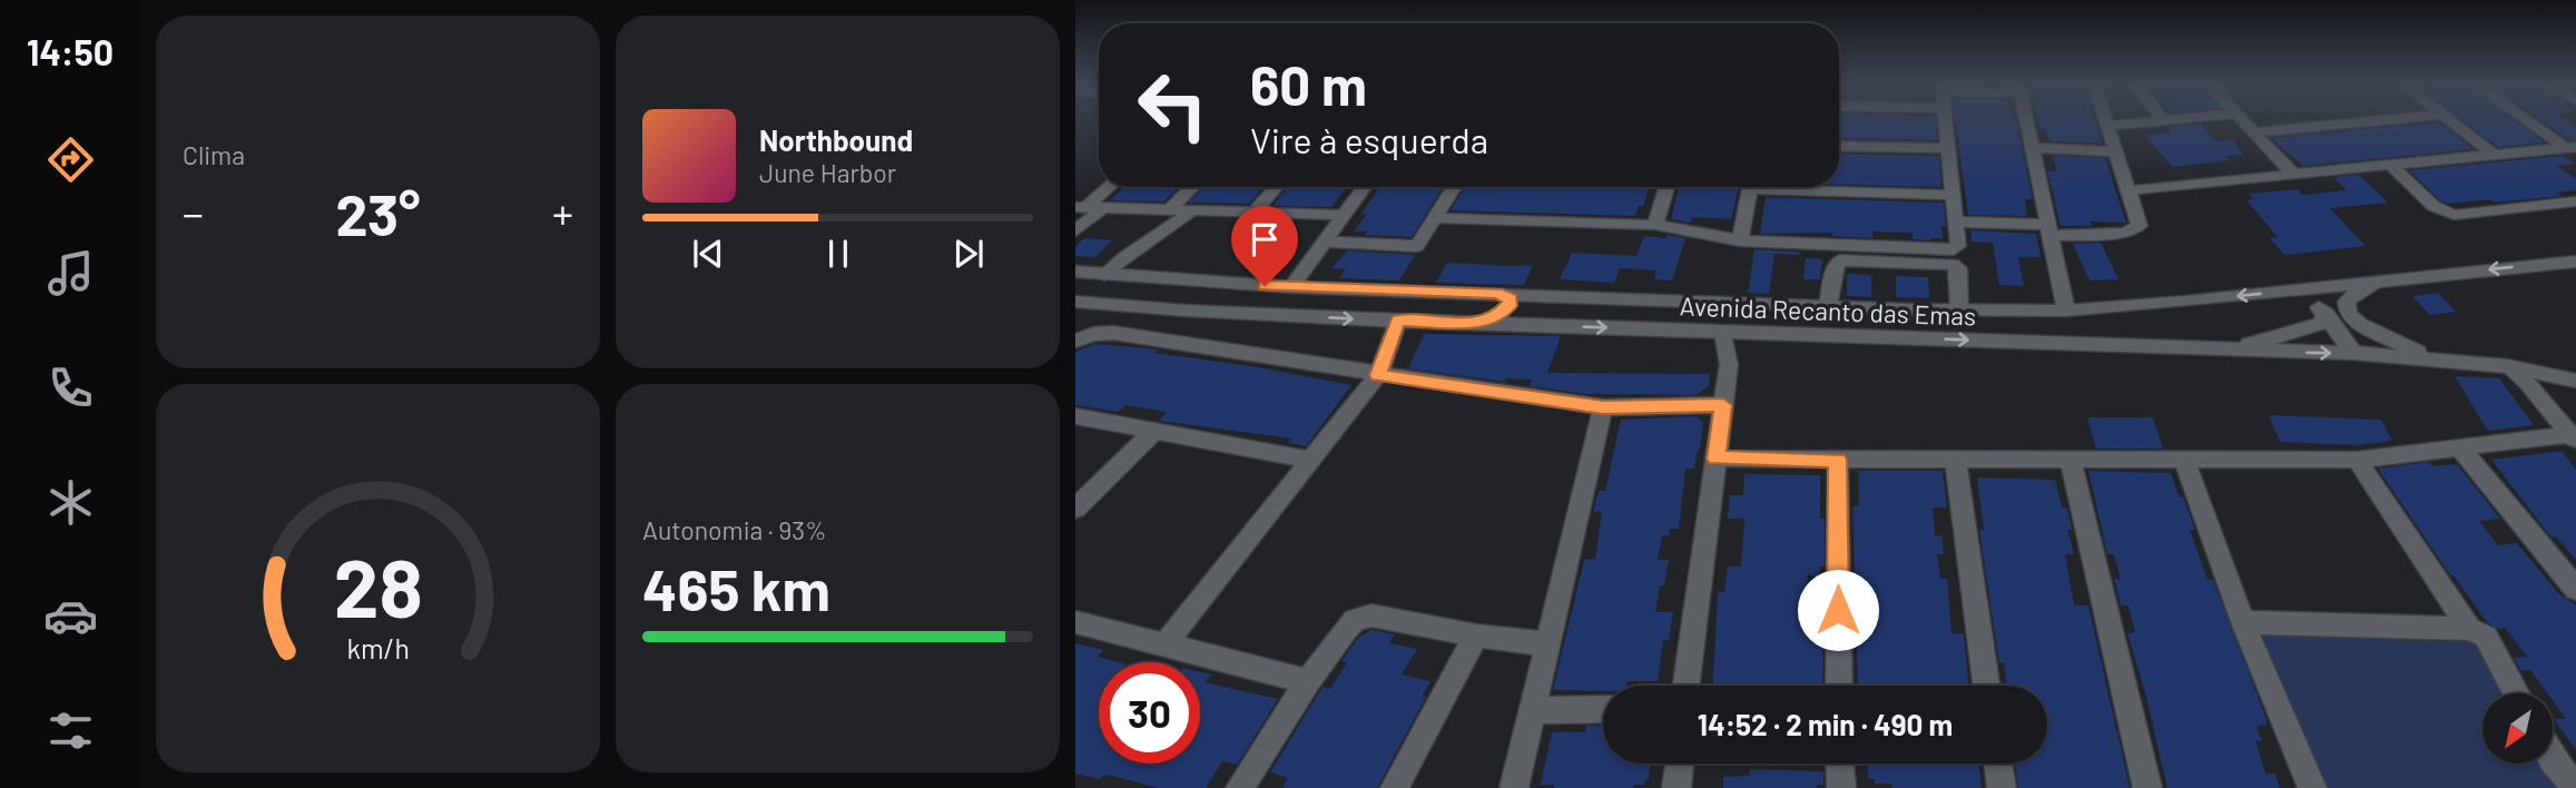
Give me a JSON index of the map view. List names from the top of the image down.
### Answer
{
  "streets": {
    "street": ["Avenida Recanto das Emas"]
  },
  "north": "bottom left",
  "page": {
    "tabs": "14:50",
    "tile": [
      "Clima",
      ["Autonomia · 93%", "465 km"]
    ],
    "turn": ["60 m", "Vire à esquerda"],
    "song": ["Northbound", "June Harbor"],
    "heat": ["−", "23°", "+"],
    "limit": "30",
    "trip": "14:52 · 2 min · 490 m",
    "gauge": ["28", "km/h"]
  }
}
